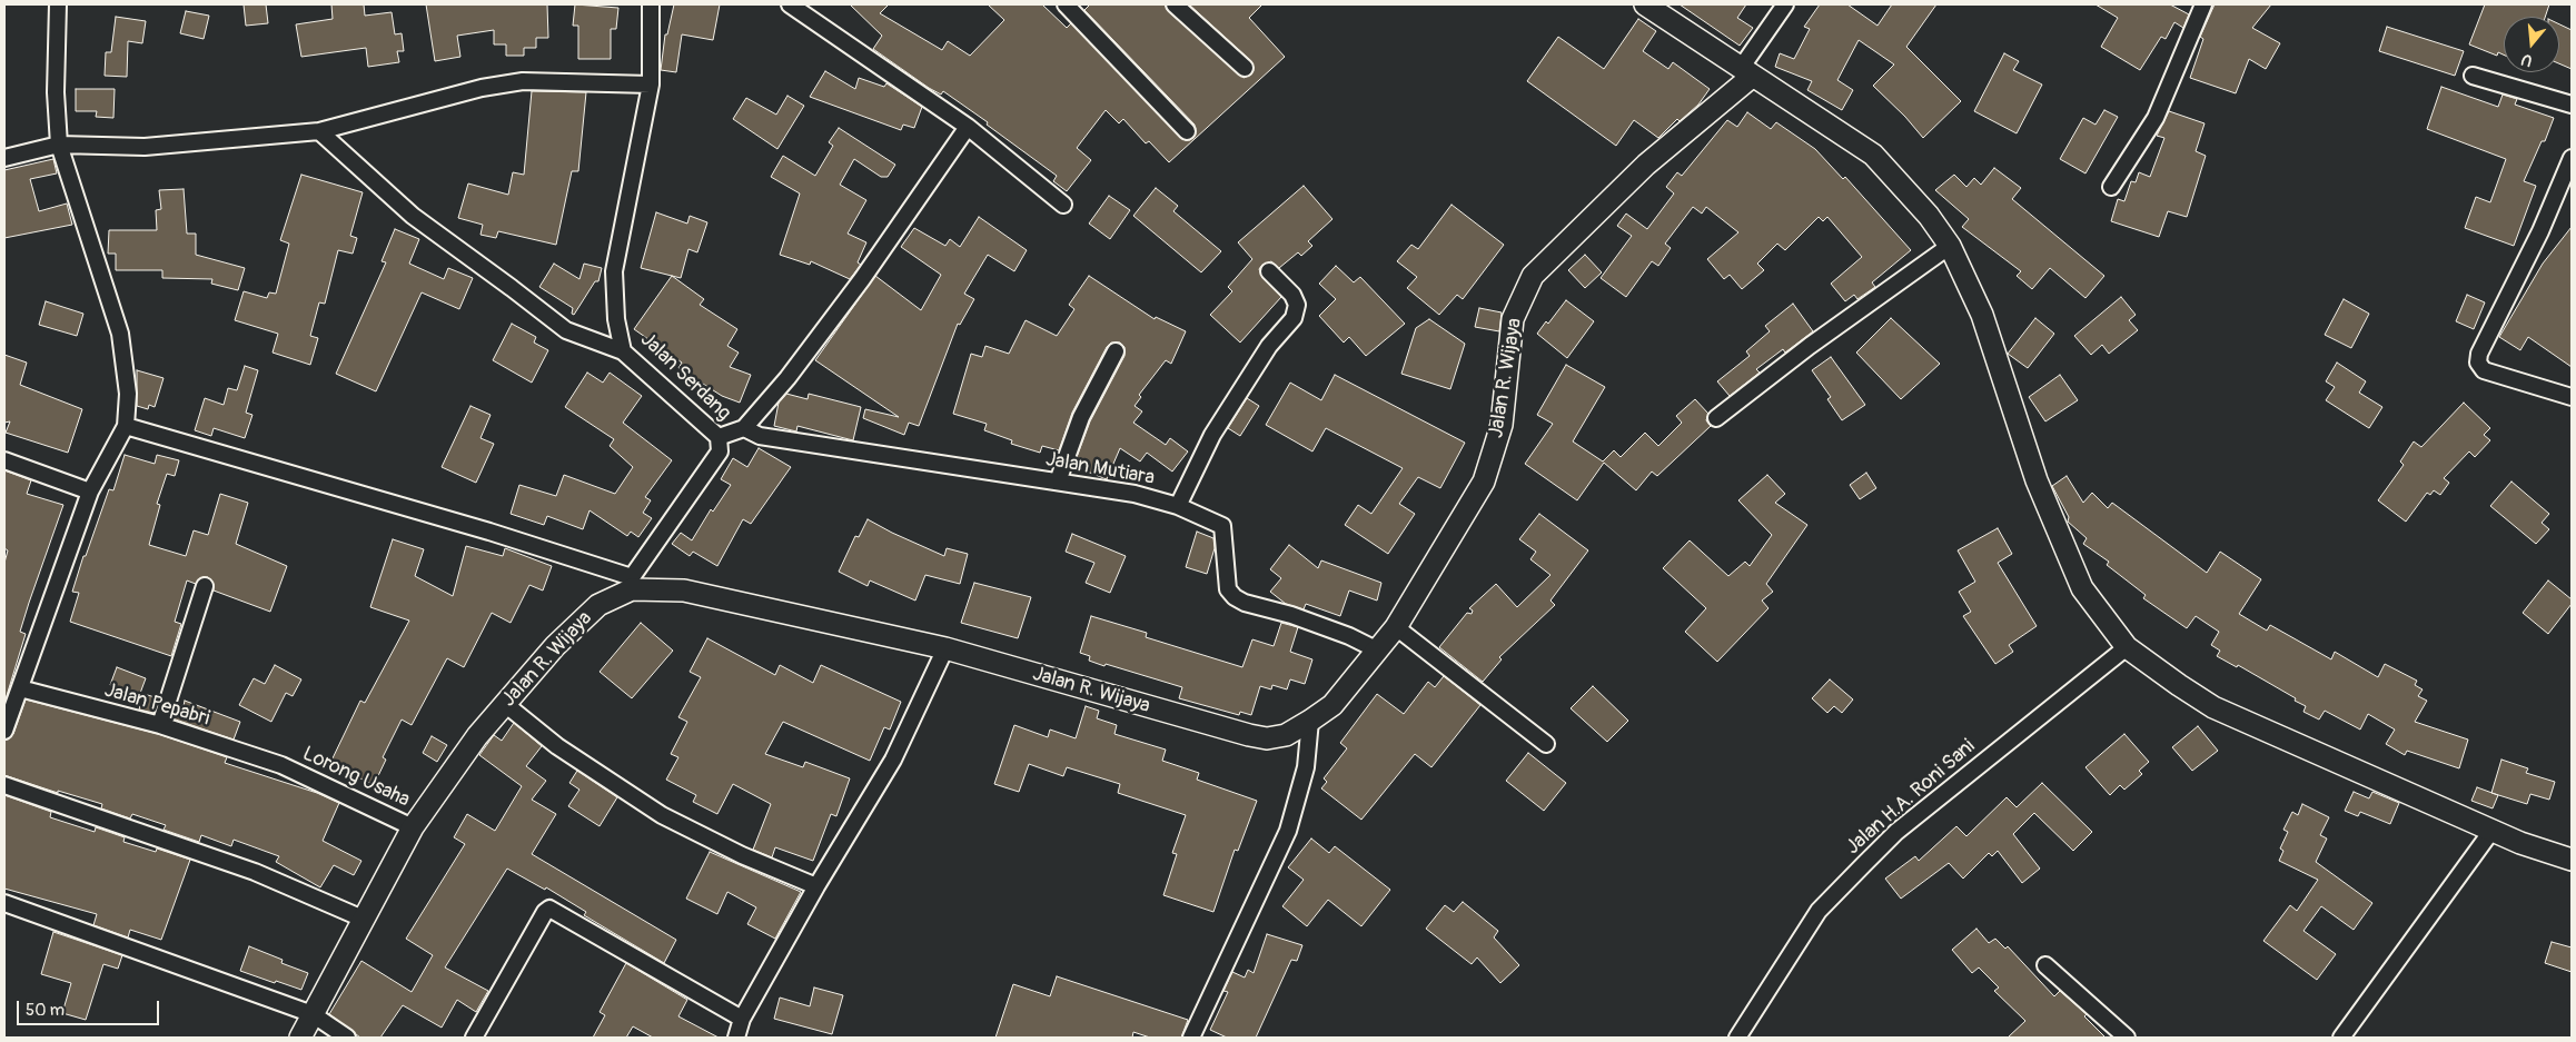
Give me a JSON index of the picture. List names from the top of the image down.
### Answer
{
  "streets": {
    "street": [
      "Jalan Serdang",
      "Jalan R. Wijaya",
      "Jalan Mutiara",
      "Jalan Pepabri",
      "Lorong Usaha",
      "Jalan H.A. Roni Sani"
    ]
  },
  "crossings": [
    ["Jalan Serdang", "Jalan R. Wijaya"],
    ["Jalan R. Wijaya", "Jalan Mutiara"],
    ["Jalan R. Wijaya", "Lorong Usaha"],
    ["Jalan Pepabri", "Lorong Usaha"]
  ],
  "scale_bar": "50 m",
  "north": "bottom"
}
